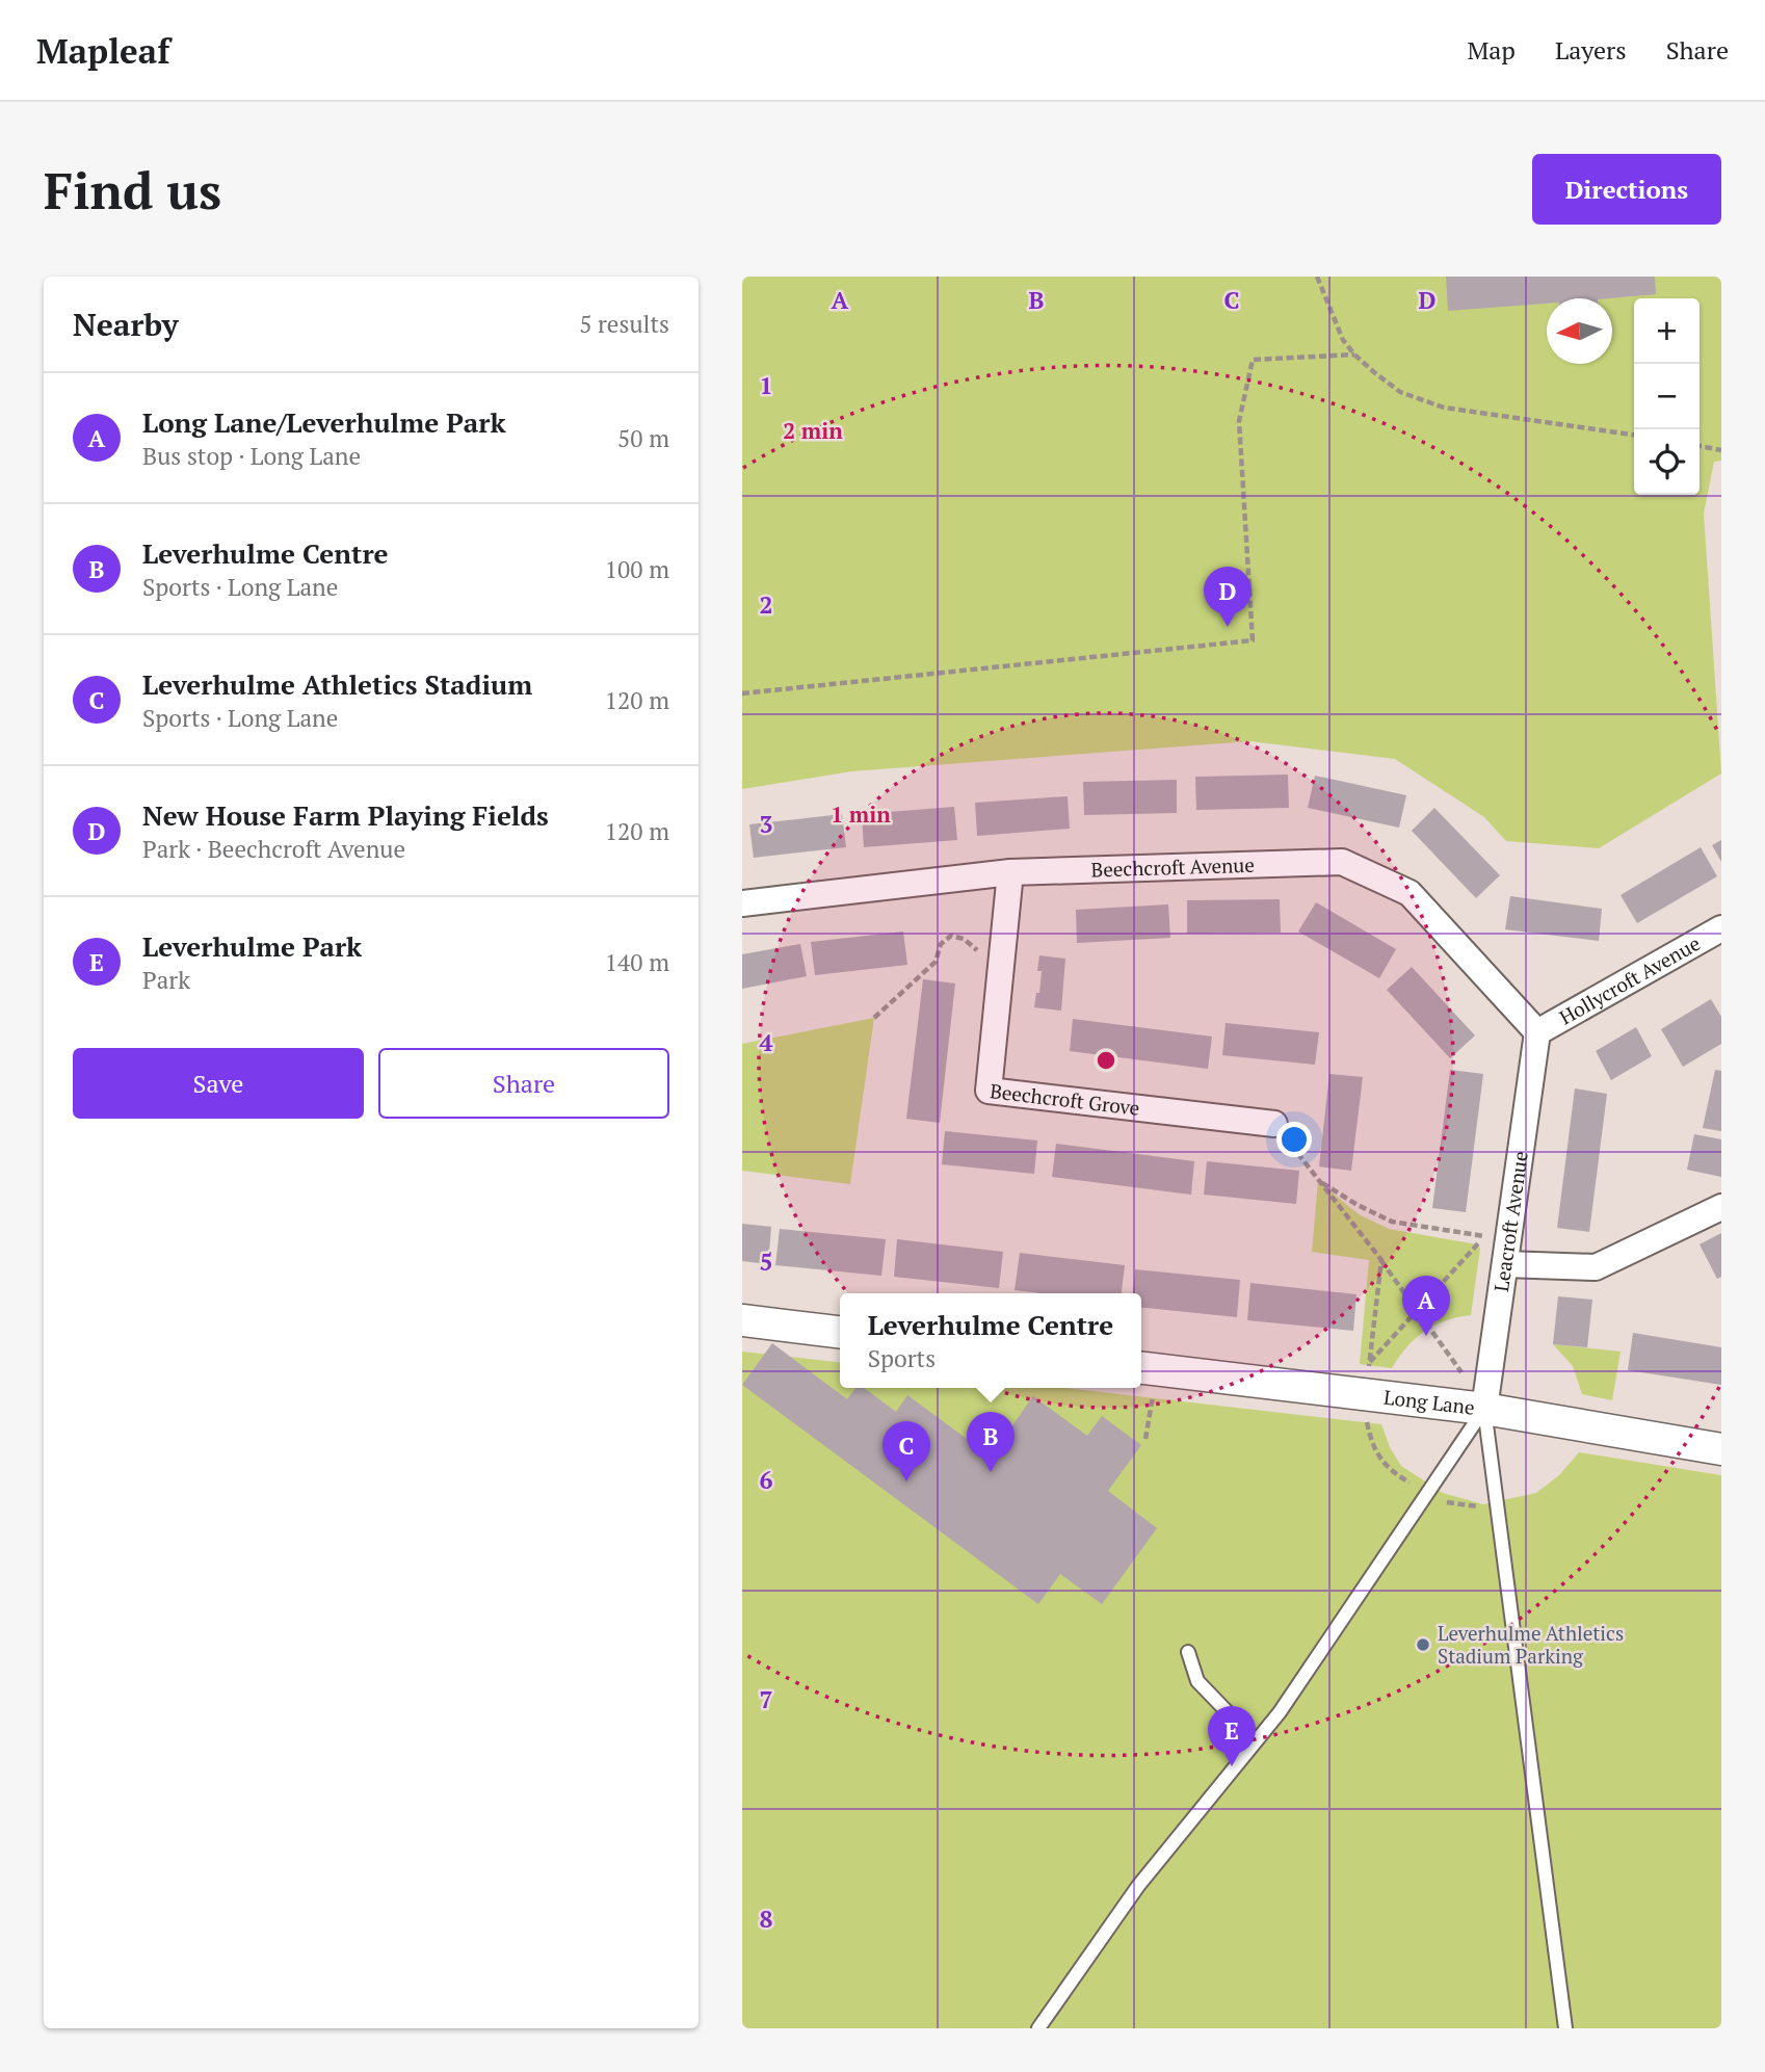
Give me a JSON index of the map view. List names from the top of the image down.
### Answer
{
  "streets": {
    "street": [
      "Beechcroft Avenue",
      "Hollycroft Avenue",
      "Beechcroft Grove",
      "Leacroft Avenue",
      "Long Lane"
    ]
  },
  "crossings": [
    ["Beechcroft Avenue", "Hollycroft Avenue"],
    ["Beechcroft Avenue", "Beechcroft Grove"],
    ["Beechcroft Avenue", "Leacroft Avenue"],
    ["Hollycroft Avenue", "Leacroft Avenue"],
    ["Leacroft Avenue", "Long Lane"]
  ],
  "places": ["Leverhulme Athletics Stadium Parking"],
  "north": "left",
  "page": {
    "header": "Mapleaf",
    "nav": ["Map", "Layers", "Share"],
    "buttons": [
      "Directions",
      ["Save", "Share"]
    ],
    "title": "Find us",
    "heading": ["Nearby", "5 results"],
    "map_buttons": ["+", "−"],
    "list": [
      {
        "mark": "A",
        "name": "Long Lane/Leverhulme Park",
        "note": "Bus stop · Long Lane",
        "value": "50 m"
      },
      {
        "mark": "B",
        "name": "Leverhulme Centre",
        "note": "Sports · Long Lane",
        "value": "100 m"
      },
      {
        "mark": "C",
        "name": "Leverhulme Athletics Stadium",
        "note": "Sports · Long Lane",
        "value": "120 m"
      },
      {
        "mark": "D",
        "name": "New House Farm Playing Fields",
        "note": "Park · Beechcroft Avenue",
        "value": "120 m"
      },
      {
        "mark": "E",
        "name": "Leverhulme Park",
        "note": "Park",
        "value": "140 m"
      }
    ],
    "pins": [
      "D",
      "A",
      "B",
      "C",
      "E"
    ],
    "popup": ["Leverhulme Centre", "Sports"]
  },
  "grid": {
    "columns": [
      "A",
      "B",
      "C",
      "D"
    ],
    "rows": [
      "1",
      "2",
      "3",
      "4",
      "5",
      "6",
      "7",
      "8"
    ]
  },
  "rings": ["2 min", "1 min"]
}
